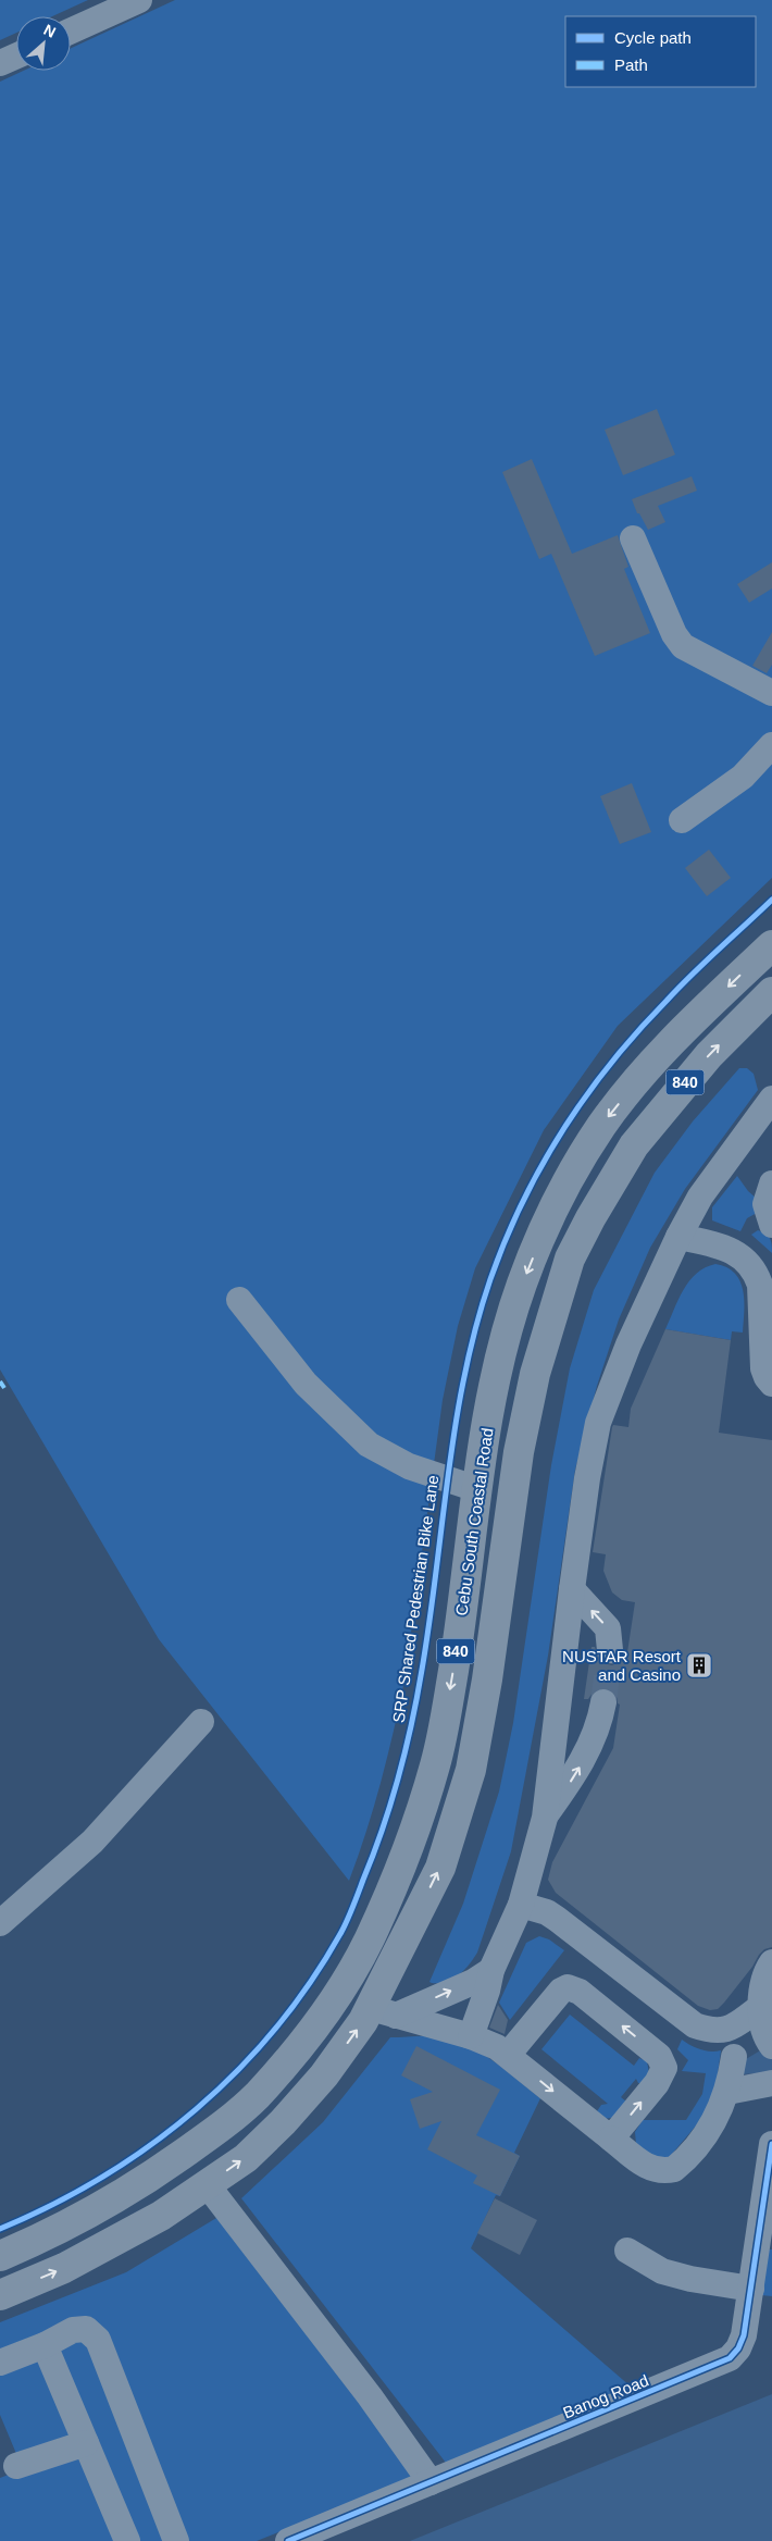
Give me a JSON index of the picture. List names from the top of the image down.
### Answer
{
  "streets": {
    "highway": ["840", "Cebu South Coastal Road"],
    "street": ["Banog Road"],
    "cycle path": ["SRP Shared Pedestrian Bike Lane"]
  },
  "places": {
    "building": ["NUSTAR Resort and Casino"]
  },
  "legend": ["Cycle path", "Path"],
  "north": "top right"
}
